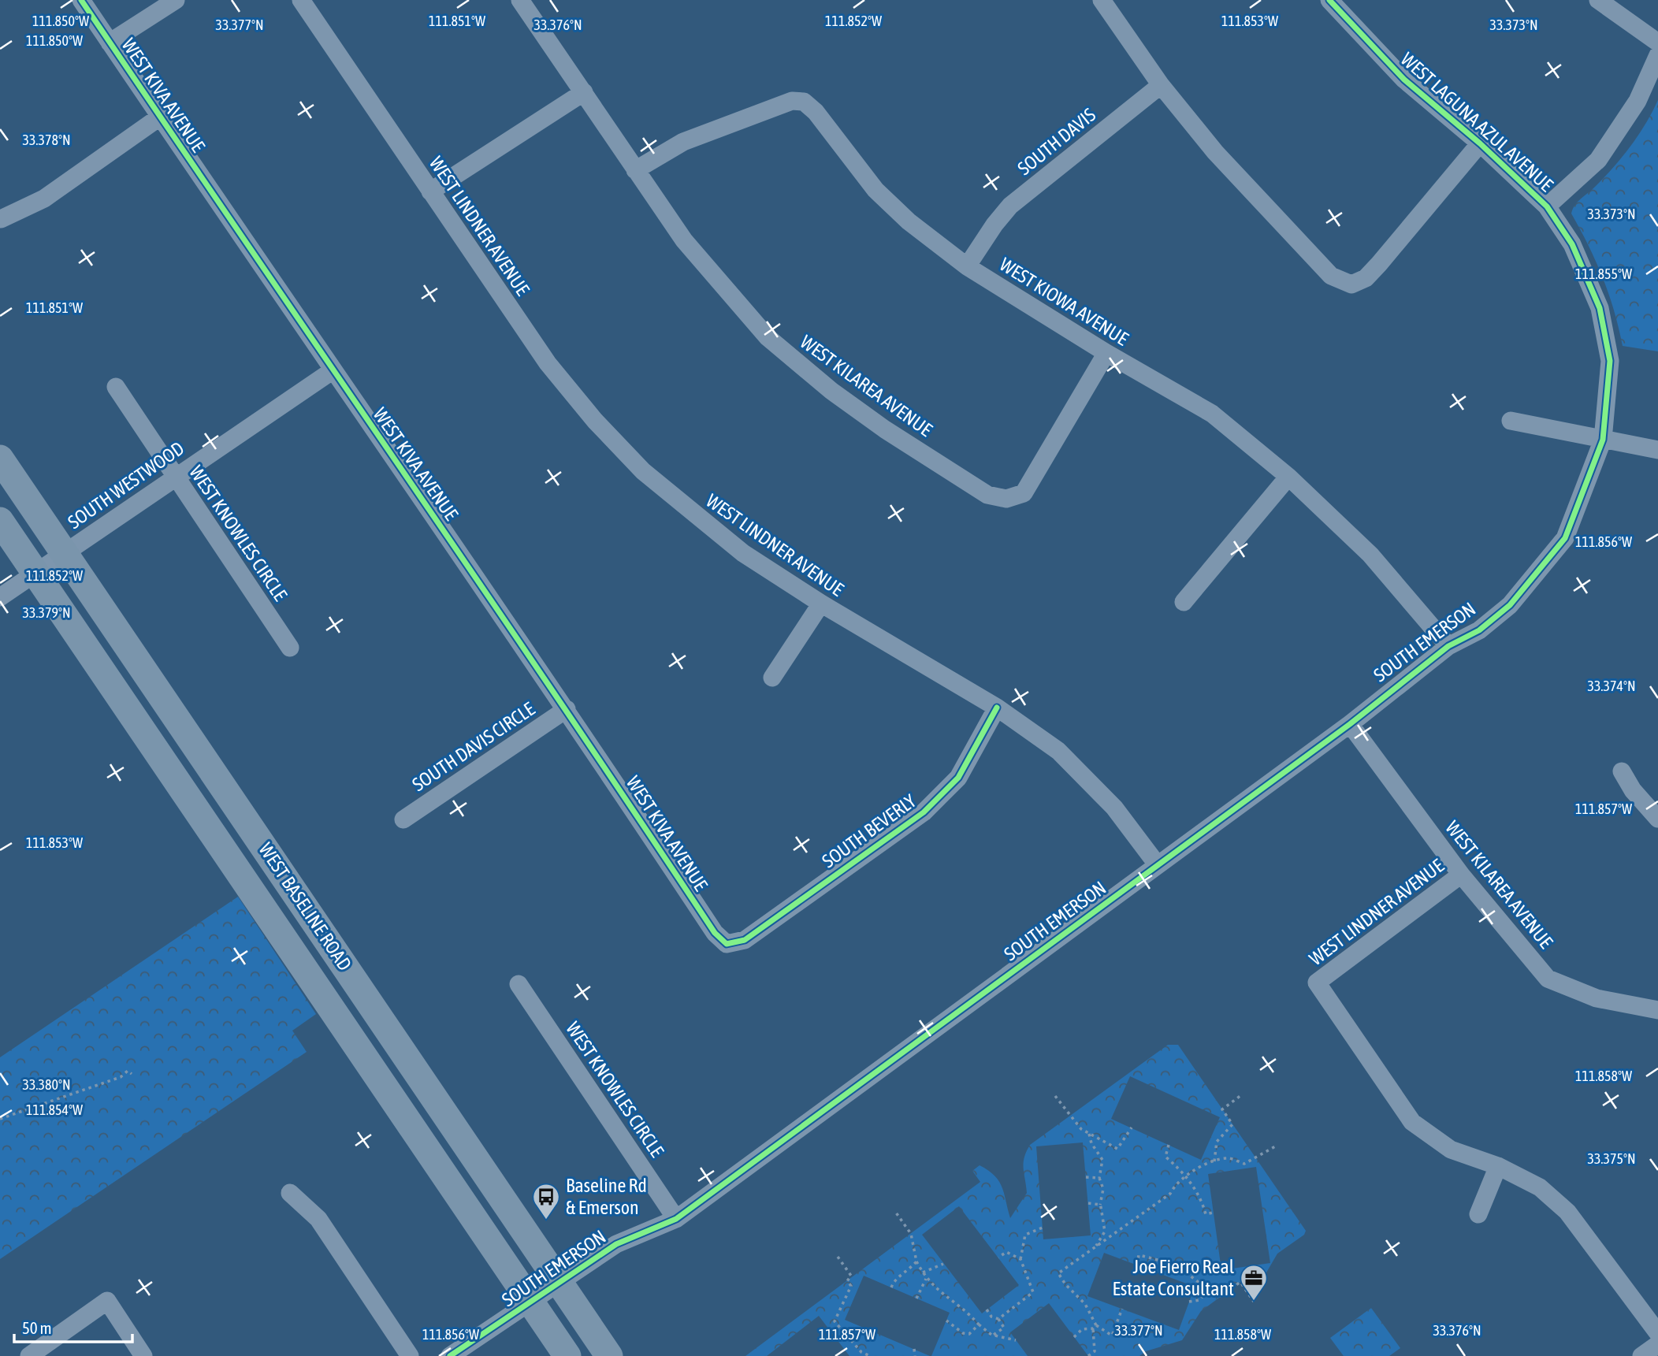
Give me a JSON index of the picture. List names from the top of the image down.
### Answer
{
  "streets": {
    "main road": ["WEST BASELINE ROAD"],
    "street": [
      "WEST KIVA AVENUE",
      "WEST LAGUNA AZUL AVENUE",
      "SOUTH DAVIS",
      "WEST LINDNER AVENUE",
      "WEST KIOWA AVENUE",
      "WEST KILAREA AVENUE",
      "SOUTH WESTWOOD",
      "WEST KNOWLES CIRCLE",
      "SOUTH EMERSON",
      "SOUTH DAVIS CIRCLE",
      "SOUTH BEVERLY"
    ]
  },
  "crossings": [
    ["WEST KIVA AVENUE", "SOUTH WESTWOOD"],
    ["WEST KIVA AVENUE", "SOUTH DAVIS CIRCLE"],
    ["WEST KIVA AVENUE", "SOUTH BEVERLY"],
    ["WEST LAGUNA AZUL AVENUE", "SOUTH EMERSON"],
    ["SOUTH DAVIS", "WEST KIOWA AVENUE"],
    ["WEST LINDNER AVENUE", "WEST KILAREA AVENUE"],
    ["WEST LINDNER AVENUE", "SOUTH EMERSON"],
    ["WEST LINDNER AVENUE", "SOUTH BEVERLY"],
    ["WEST KIOWA AVENUE", "WEST KILAREA AVENUE"],
    ["WEST KIOWA AVENUE", "SOUTH EMERSON"],
    ["WEST KILAREA AVENUE", "SOUTH EMERSON"],
    ["SOUTH WESTWOOD", "WEST KNOWLES CIRCLE"],
    ["SOUTH WESTWOOD", "WEST BASELINE ROAD"],
    ["WEST KNOWLES CIRCLE", "SOUTH EMERSON"],
    ["SOUTH EMERSON", "WEST BASELINE ROAD"]
  ],
  "places": {
    "bus stop": ["Baseline Rd & Emerson"],
    "office": ["Joe Fierro Real Estate Consultant"]
  },
  "scale_bar": "50 m",
  "coordinates": [
    "111.850°W",
    "111.851°W",
    "111.852°W",
    "111.853°W",
    "33.377°N",
    "33.376°N",
    "33.373°N",
    "33.378°N",
    "111.855°W",
    "111.856°W",
    "33.379°N",
    "33.374°N",
    "111.857°W",
    "111.858°W",
    "33.380°N",
    "111.854°W",
    "33.375°N"
  ]
}
